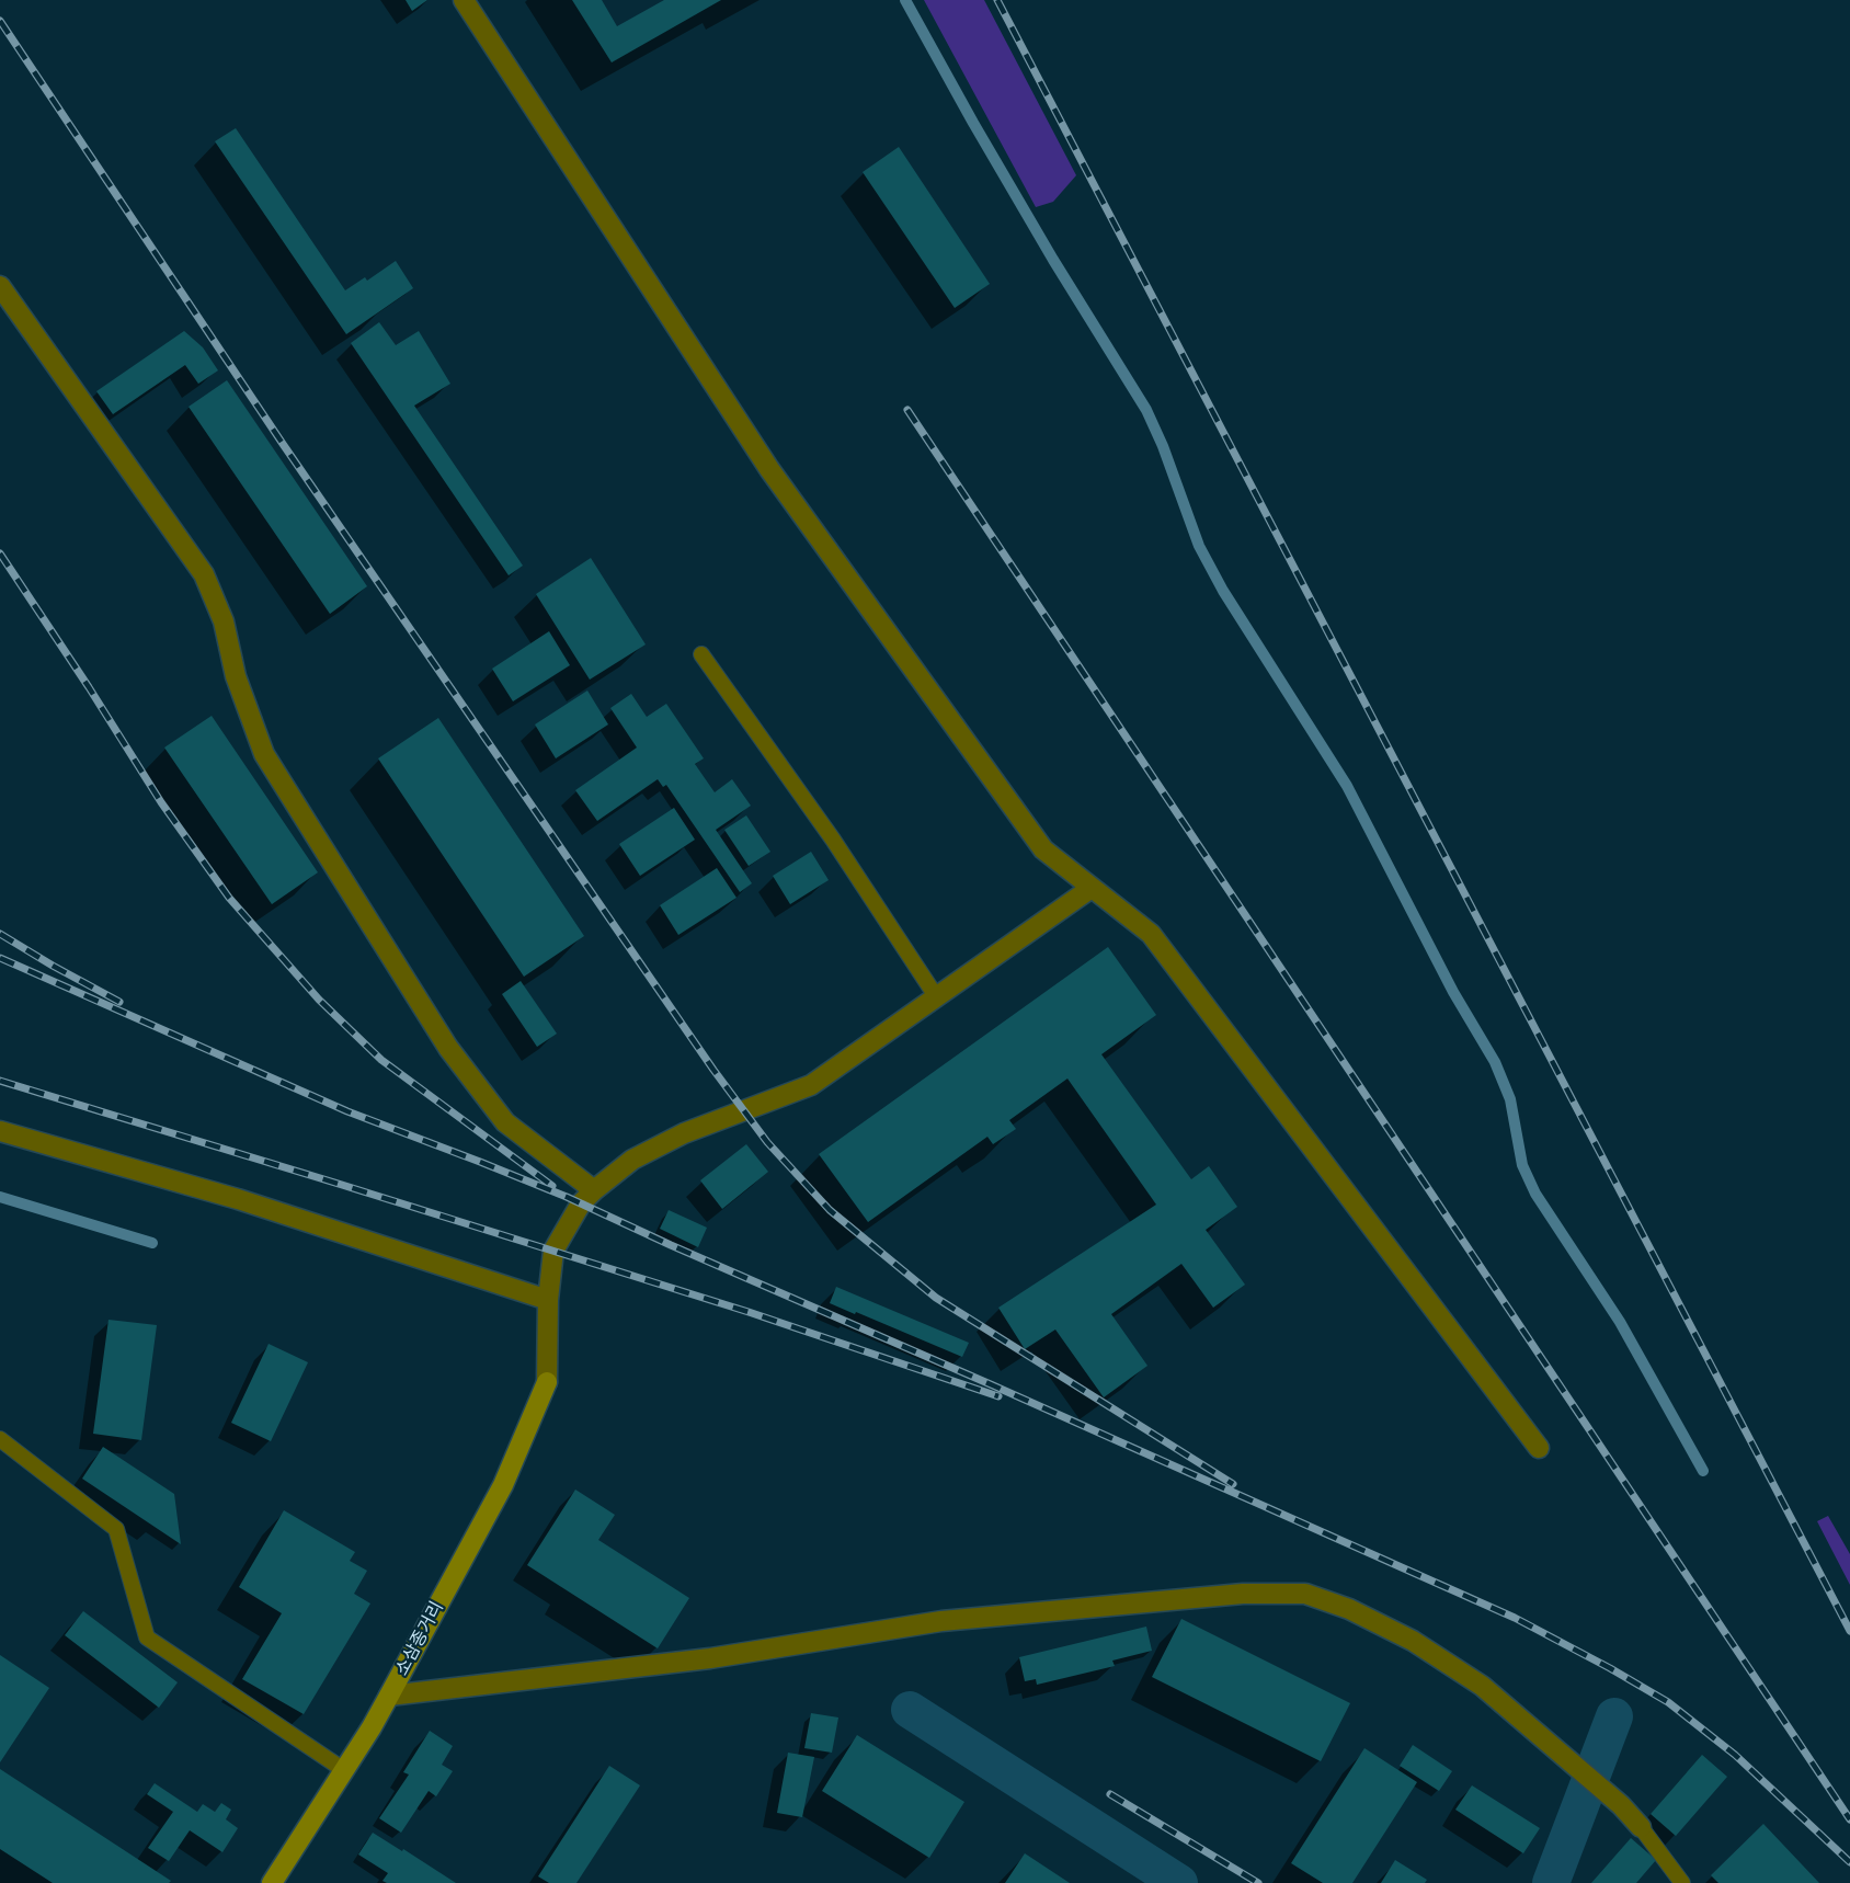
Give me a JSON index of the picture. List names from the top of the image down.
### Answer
{
  "streets": {
    "street": ["소삼종거리"]
  }
}
